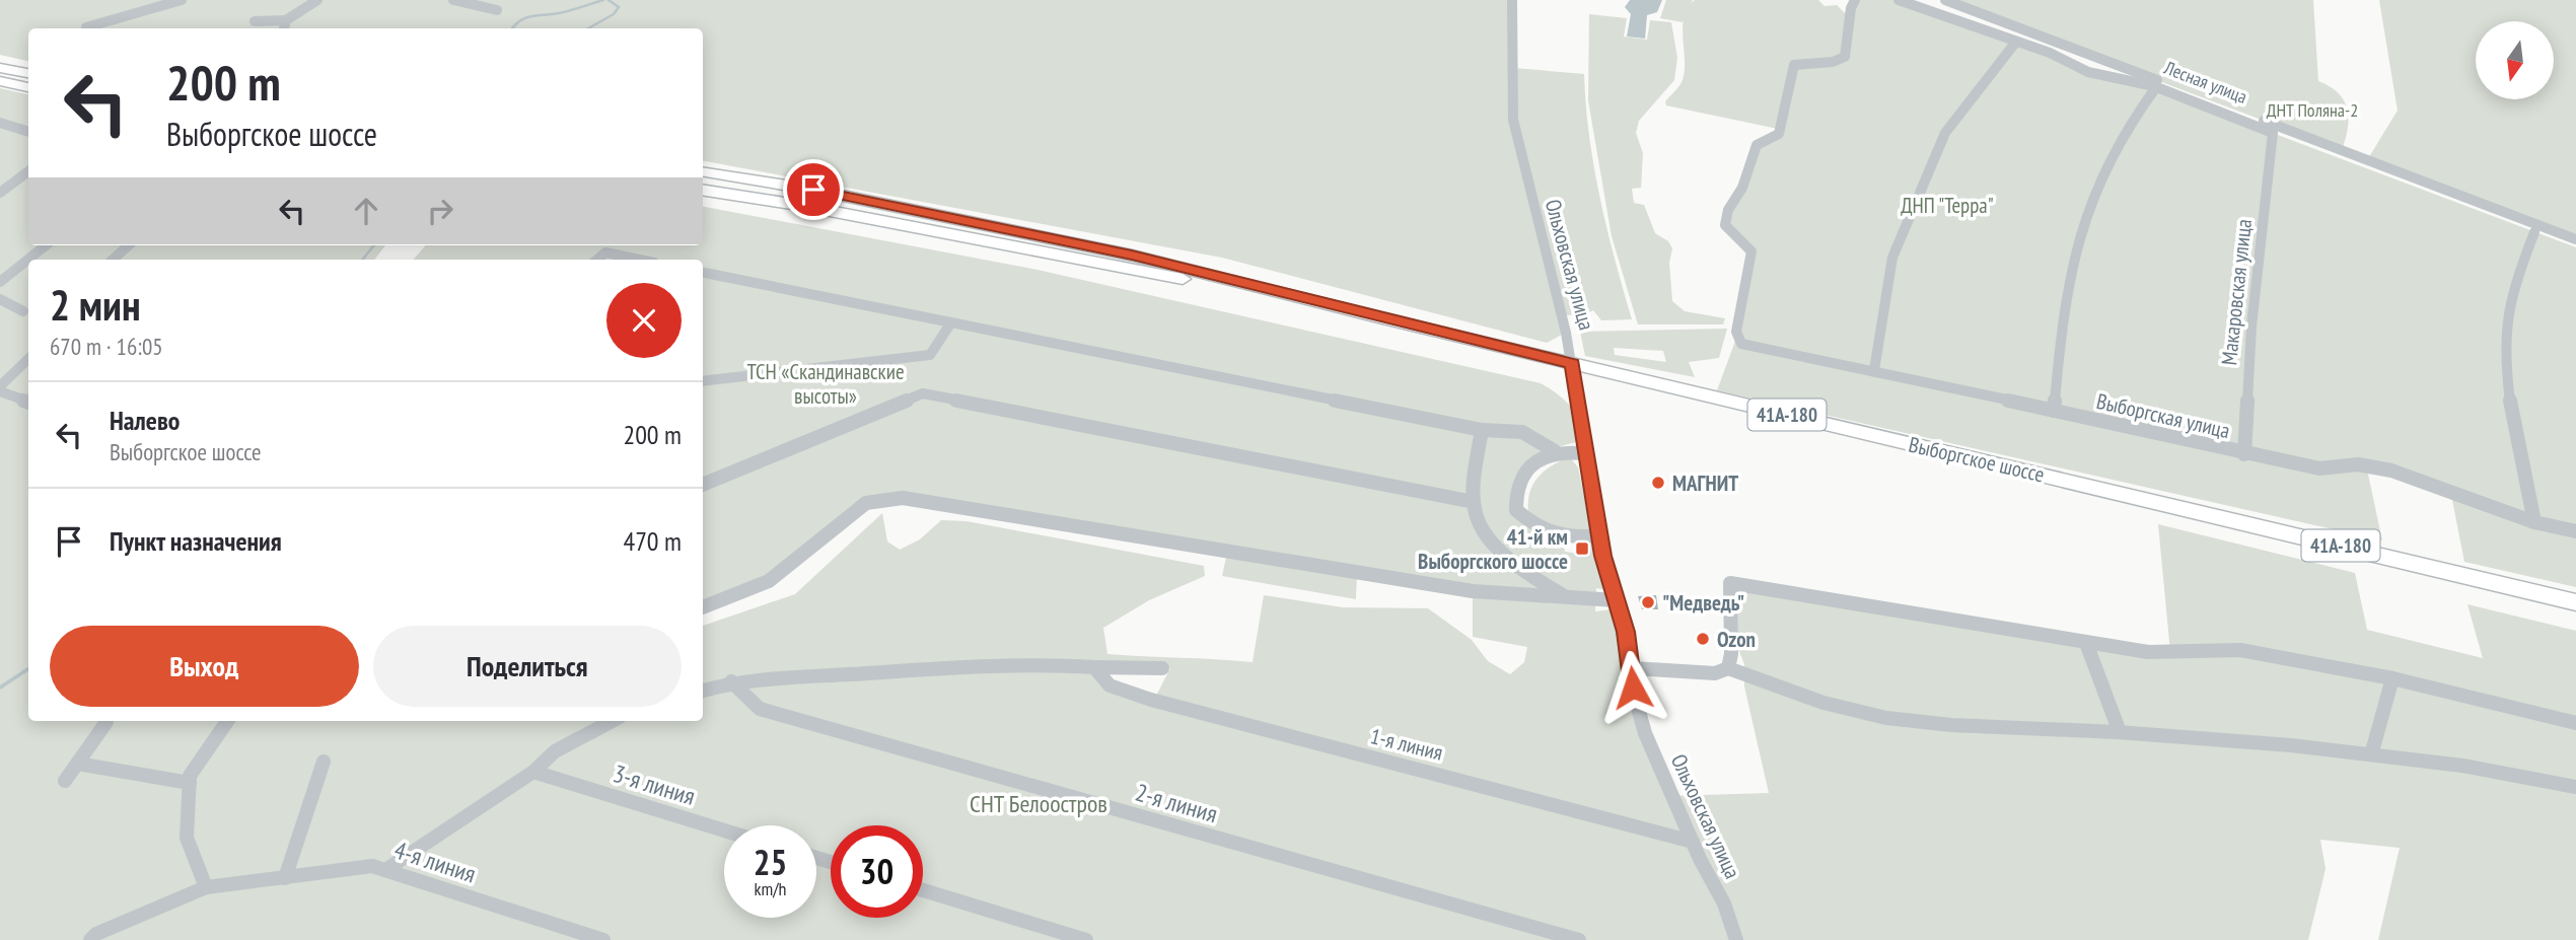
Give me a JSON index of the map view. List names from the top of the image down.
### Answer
{
  "streets": {
    "main road": ["41А-180", "Выборгское шоссе"],
    "street": [
      "Лесная улица",
      "Ольховская улица",
      "Макаровская улица",
      "Выборгская улица",
      "1-я линия",
      "3-я линия",
      "2-я линия",
      "4-я линия"
    ]
  },
  "crossings": [
    ["Ольховская улица", "Выборгское шоссе"],
    ["Ольховская улица", "1-я линия"],
    ["Макаровская улица", "Выборгская улица"]
  ],
  "parks": [
    "ДНТ Поляна-2",
    "ДНП \"Терра\"",
    "ТСН «Скандинавские высоты»",
    "СНТ Белоостров"
  ],
  "places": {
    "other": ["МАГНИТ", "\"Медведь\"", "Ozon"],
    "transit": ["41-й км Выборгского шоссе"]
  },
  "north": "bottom",
  "page": {
    "turn": ["200 m", "Выборгское шоссе"],
    "heading": ["2 мин", "670 m · 16:05"],
    "list": [
      {
        "name": "Налево",
        "note": "Выборгское шоссе",
        "value": "200 m"
      },
      {
        "name": "Пункт назначения",
        "value": "470 m"
      }
    ],
    "buttons": ["Выход", "Поделиться"],
    "speed": "25 km/h",
    "limit": "30"
  }
}
